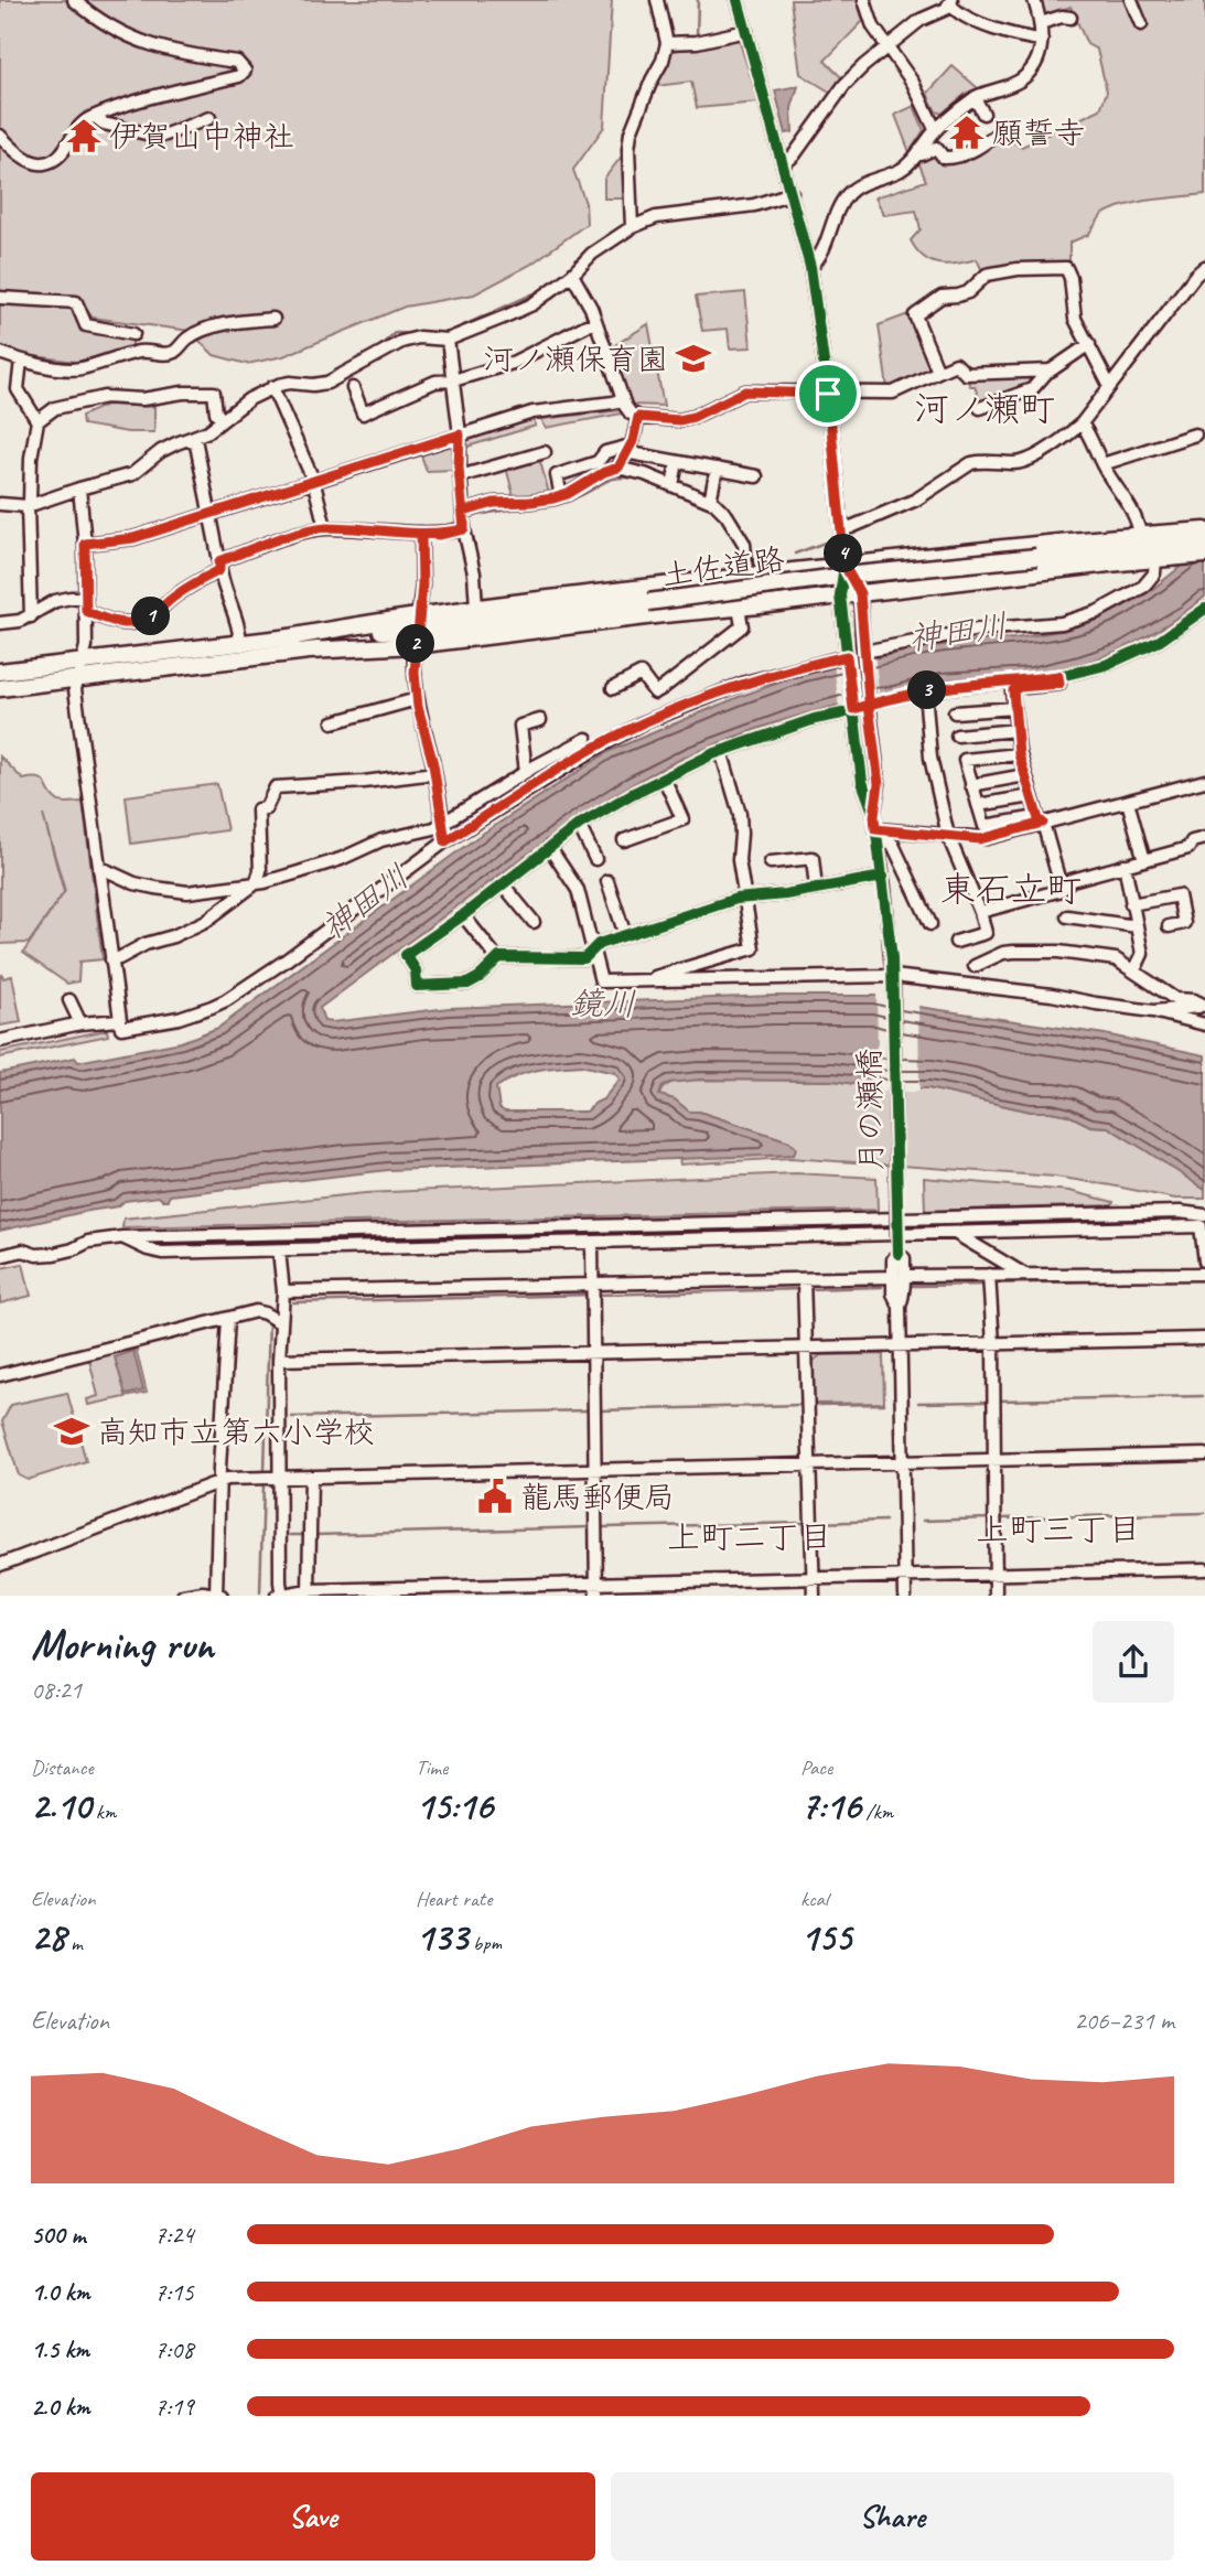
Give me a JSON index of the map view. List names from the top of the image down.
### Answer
{
  "streets": {
    "highway": ["土佐道路"],
    "street": ["月の瀬橋"]
  },
  "districts": [
    "河ノ瀬町",
    "東石立町",
    "上町三丁目",
    "上町二丁目"
  ],
  "water": ["神田川", "鏡川"],
  "places": {
    "temple": ["願誓寺", "伊賀山中神社"],
    "school or university": ["河ノ瀬保育園", "高知市立第六小学校"],
    "public building": ["龍馬郵便局"]
  },
  "page": {
    "pins": [
      "4",
      "1",
      "2",
      "3"
    ],
    "heading": ["Morning run", "08:21"],
    "stats": [
      ["Distance", "2.10 km"],
      ["Time", "15:16"],
      ["Pace", "7:16 /km"],
      ["Elevation", "28 m"],
      ["Heart rate", "133 bpm"],
      ["kcal", "155"]
    ],
    "chart": ["Elevation", "206–231 m"],
    "list": [
      {
        "name": "500 m",
        "note": "7:24"
      },
      {
        "name": "1.0 km",
        "note": "7:15"
      },
      {
        "name": "1.5 km",
        "note": "7:08"
      },
      {
        "name": "2.0 km",
        "note": "7:19"
      }
    ],
    "buttons": ["Save", "Share"]
  }
}
